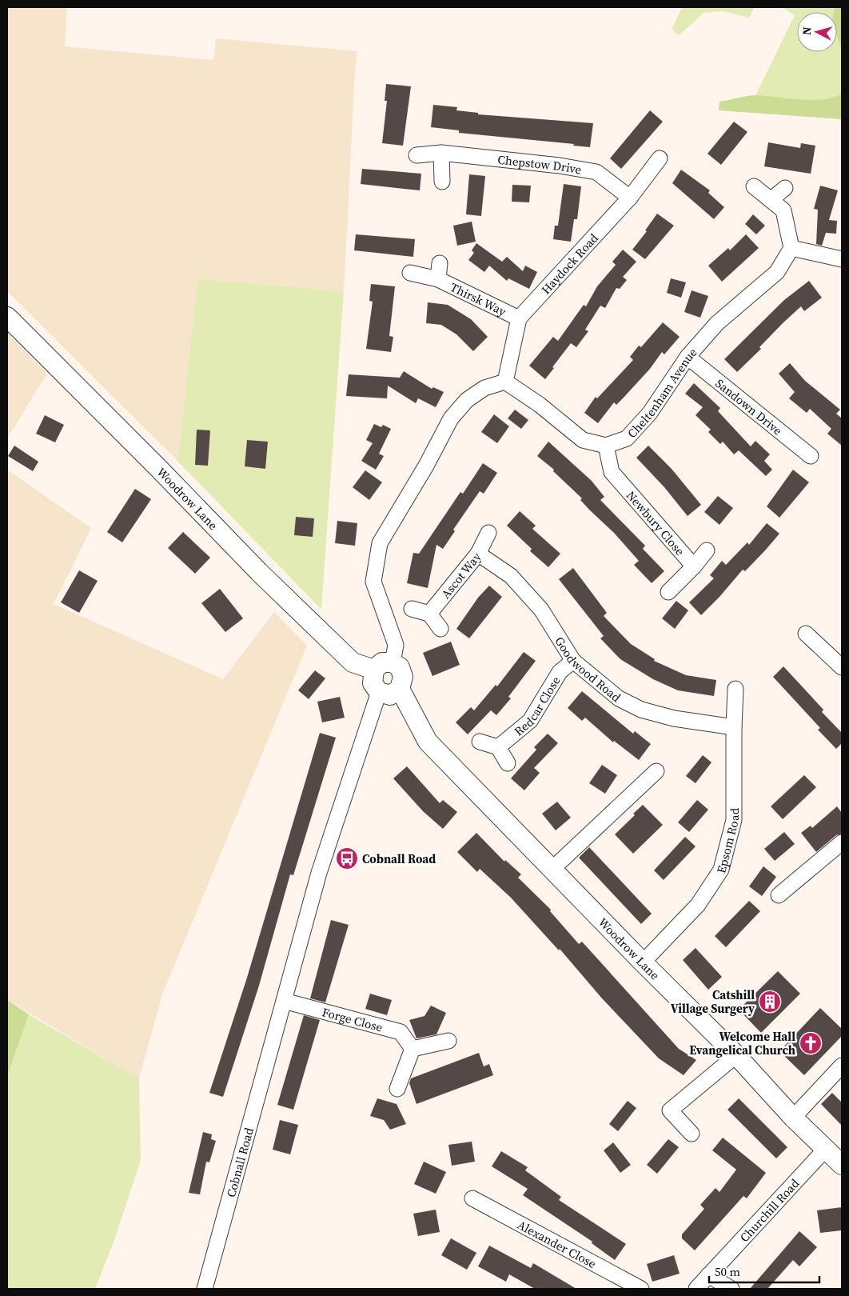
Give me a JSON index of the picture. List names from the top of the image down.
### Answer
{
  "streets": {
    "street": [
      "Chepstow Drive",
      "Haydock Road",
      "Thirsk Way",
      "Cheltenham Avenue",
      "Sandown Drive",
      "Woodrow Lane",
      "Newbury Close",
      "Ascot Way",
      "Goodwood Road",
      "Redcar Close",
      "Epsom Road",
      "Forge Close",
      "Cobnall Road",
      "Churchill Road",
      "Alexander Close"
    ]
  },
  "crossings": [
    ["Chepstow Drive", "Haydock Road"],
    ["Haydock Road", "Thirsk Way"],
    ["Cheltenham Avenue", "Sandown Drive"],
    ["Cheltenham Avenue", "Newbury Close"],
    ["Woodrow Lane", "Epsom Road"],
    ["Woodrow Lane", "Cobnall Road"],
    ["Woodrow Lane", "Churchill Road"],
    ["Ascot Way", "Goodwood Road"],
    ["Goodwood Road", "Redcar Close"],
    ["Goodwood Road", "Epsom Road"],
    ["Forge Close", "Cobnall Road"]
  ],
  "places": {
    "bus stop": ["Cobnall Road"],
    "building": ["Catshill Village Surgery"],
    "church": ["Welcome Hall Evangelical Church"]
  },
  "scale_bar": "50 m",
  "north": "left"
}
